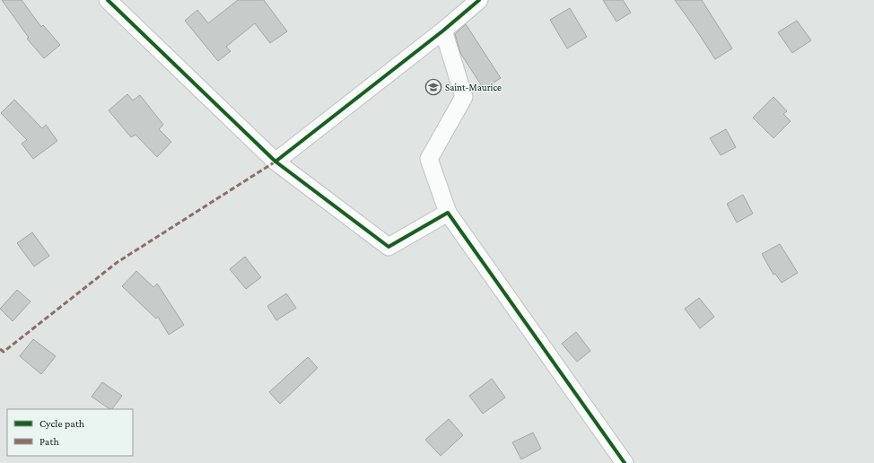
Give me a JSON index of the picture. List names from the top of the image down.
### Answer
{
  "places": {
    "school or university": ["Saint-Maurice"]
  },
  "legend": ["Cycle path", "Path"]
}
